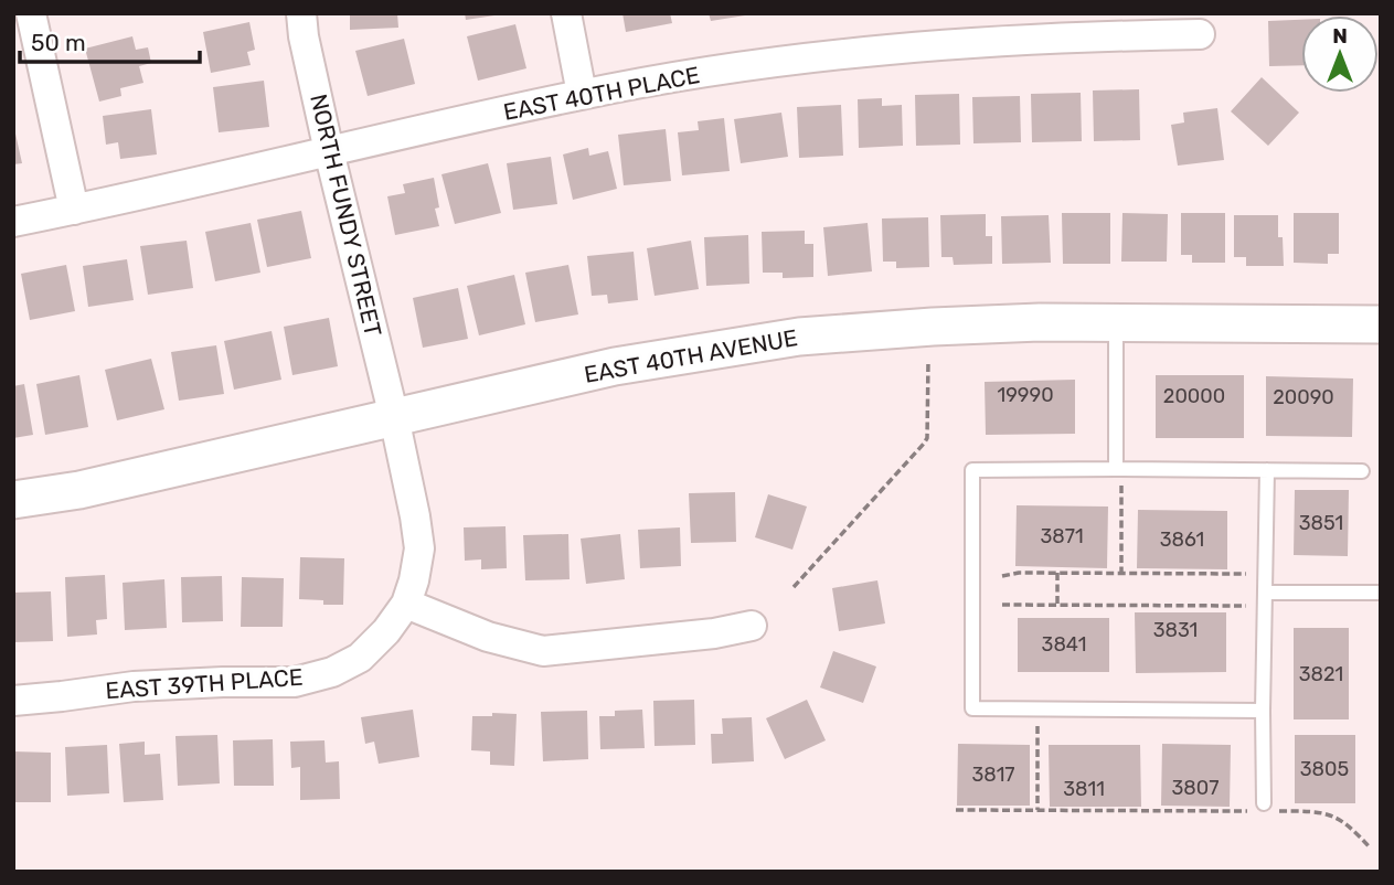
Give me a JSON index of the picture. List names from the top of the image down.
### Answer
{
  "streets": {
    "street": [
      "EAST 40TH PLACE",
      "NORTH FUNDY STREET",
      "EAST 40TH AVENUE",
      "EAST 39TH PLACE"
    ]
  },
  "crossings": [
    ["EAST 40TH PLACE", "NORTH FUNDY STREET"],
    ["NORTH FUNDY STREET", "EAST 40TH AVENUE"],
    ["NORTH FUNDY STREET", "EAST 39TH PLACE"],
    ["EAST 40TH AVENUE", "EAST 39TH PLACE"]
  ],
  "house_numbers": [
    "19990",
    "20000",
    "20090",
    "3851",
    "3871",
    "3861",
    "3831",
    "3841",
    "3821",
    "3805",
    "3817",
    "3807",
    "3811"
  ],
  "scale_bar": "50 m",
  "north": "top"
}
